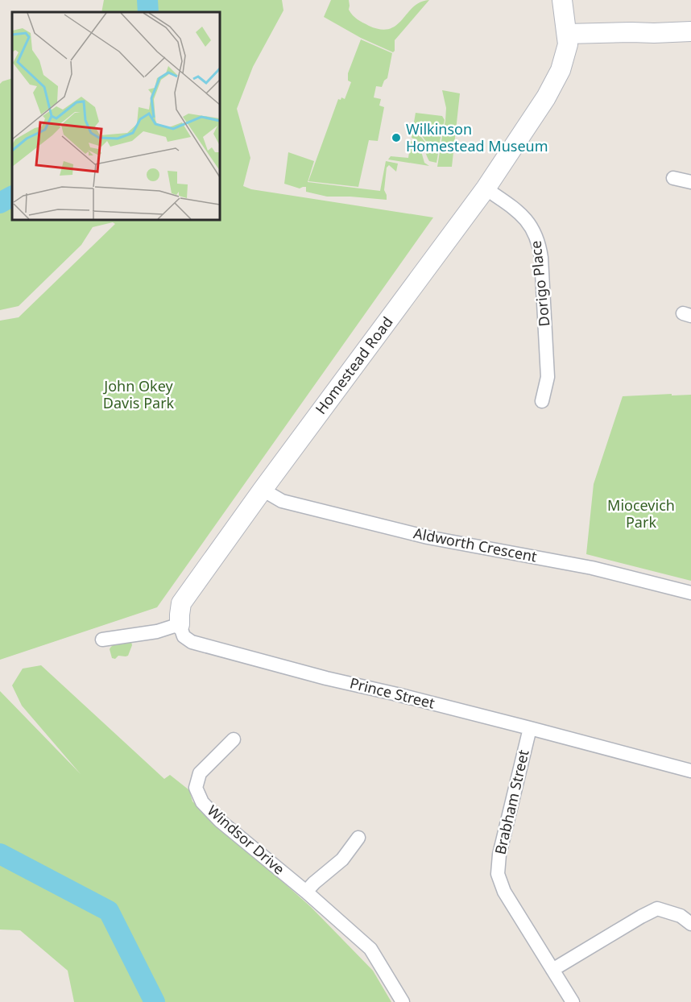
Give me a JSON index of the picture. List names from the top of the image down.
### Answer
{
  "streets": {
    "street": [
      "Dorigo Place",
      "Homestead Road",
      "Aldworth Crescent",
      "Prince Street",
      "Brabham Street",
      "Windsor Drive"
    ]
  },
  "crossings": [
    ["Dorigo Place", "Homestead Road"],
    ["Homestead Road", "Aldworth Crescent"],
    ["Homestead Road", "Prince Street"],
    ["Prince Street", "Brabham Street"]
  ],
  "parks": ["John Okey Davis Park", "Miocevich Park"],
  "places": ["Wilkinson Homestead Museum"]
}
